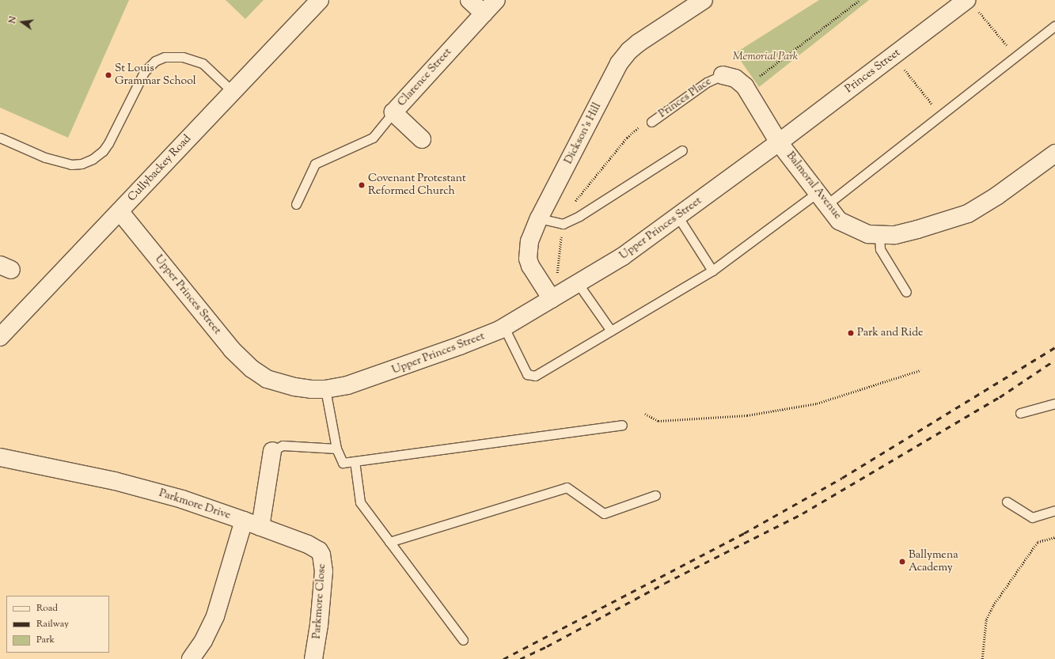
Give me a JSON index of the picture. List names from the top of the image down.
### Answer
{
  "streets": {
    "street": [
      "Princes Street",
      "Clarence Street",
      "Princes Place",
      "Dickson's Hill",
      "Cullybackey Road",
      "Balmoral Avenue",
      "Upper Princes Street",
      "Parkmore Drive",
      "Parkmore Close"
    ]
  },
  "crossings": [
    ["Princes Street", "Princes Place"],
    ["Princes Street", "Balmoral Avenue"],
    ["Princes Street", "Upper Princes Street"],
    ["Princes Place", "Balmoral Avenue"],
    ["Princes Place", "Upper Princes Street"],
    ["Dickson's Hill", "Upper Princes Street"],
    ["Cullybackey Road", "Upper Princes Street"],
    ["Balmoral Avenue", "Upper Princes Street"],
    ["Parkmore Drive", "Parkmore Close"]
  ],
  "parks": ["Memorial Park"],
  "places": [
    "St Louis Grammar School",
    "Covenant Protestant Reformed Church",
    "Park and Ride",
    "Ballymena Academy"
  ],
  "legend": ["Road", "Railway", "Park"],
  "north": "left"
}
